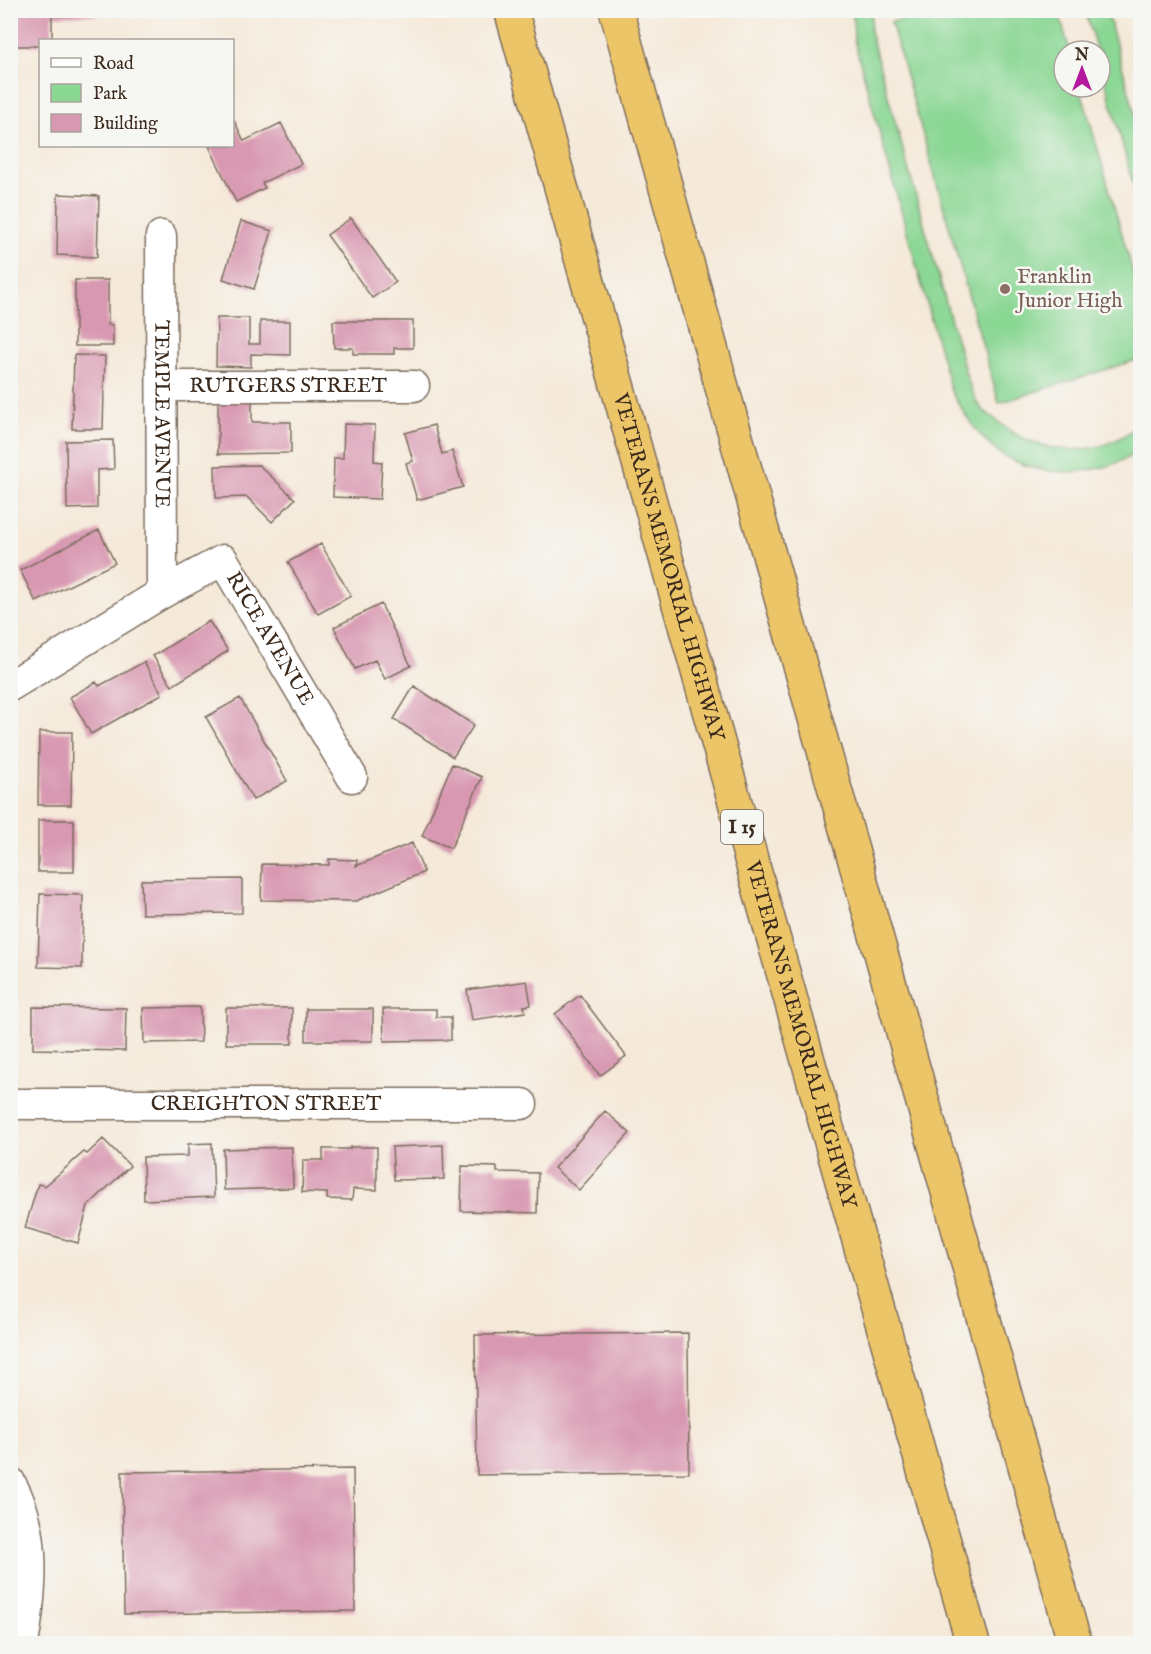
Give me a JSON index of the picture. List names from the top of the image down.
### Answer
{
  "streets": {
    "highway": ["VETERANS MEMORIAL HIGHWAY", "I 15"],
    "street": [
      "RUTGERS STREET",
      "TEMPLE AVENUE",
      "RICE AVENUE",
      "CREIGHTON STREET"
    ]
  },
  "crossings": [
    ["RUTGERS STREET", "TEMPLE AVENUE"],
    ["TEMPLE AVENUE", "RICE AVENUE"]
  ],
  "places": ["Franklin Junior High"],
  "legend": ["Road", "Park", "Building"],
  "north": "top"
}
